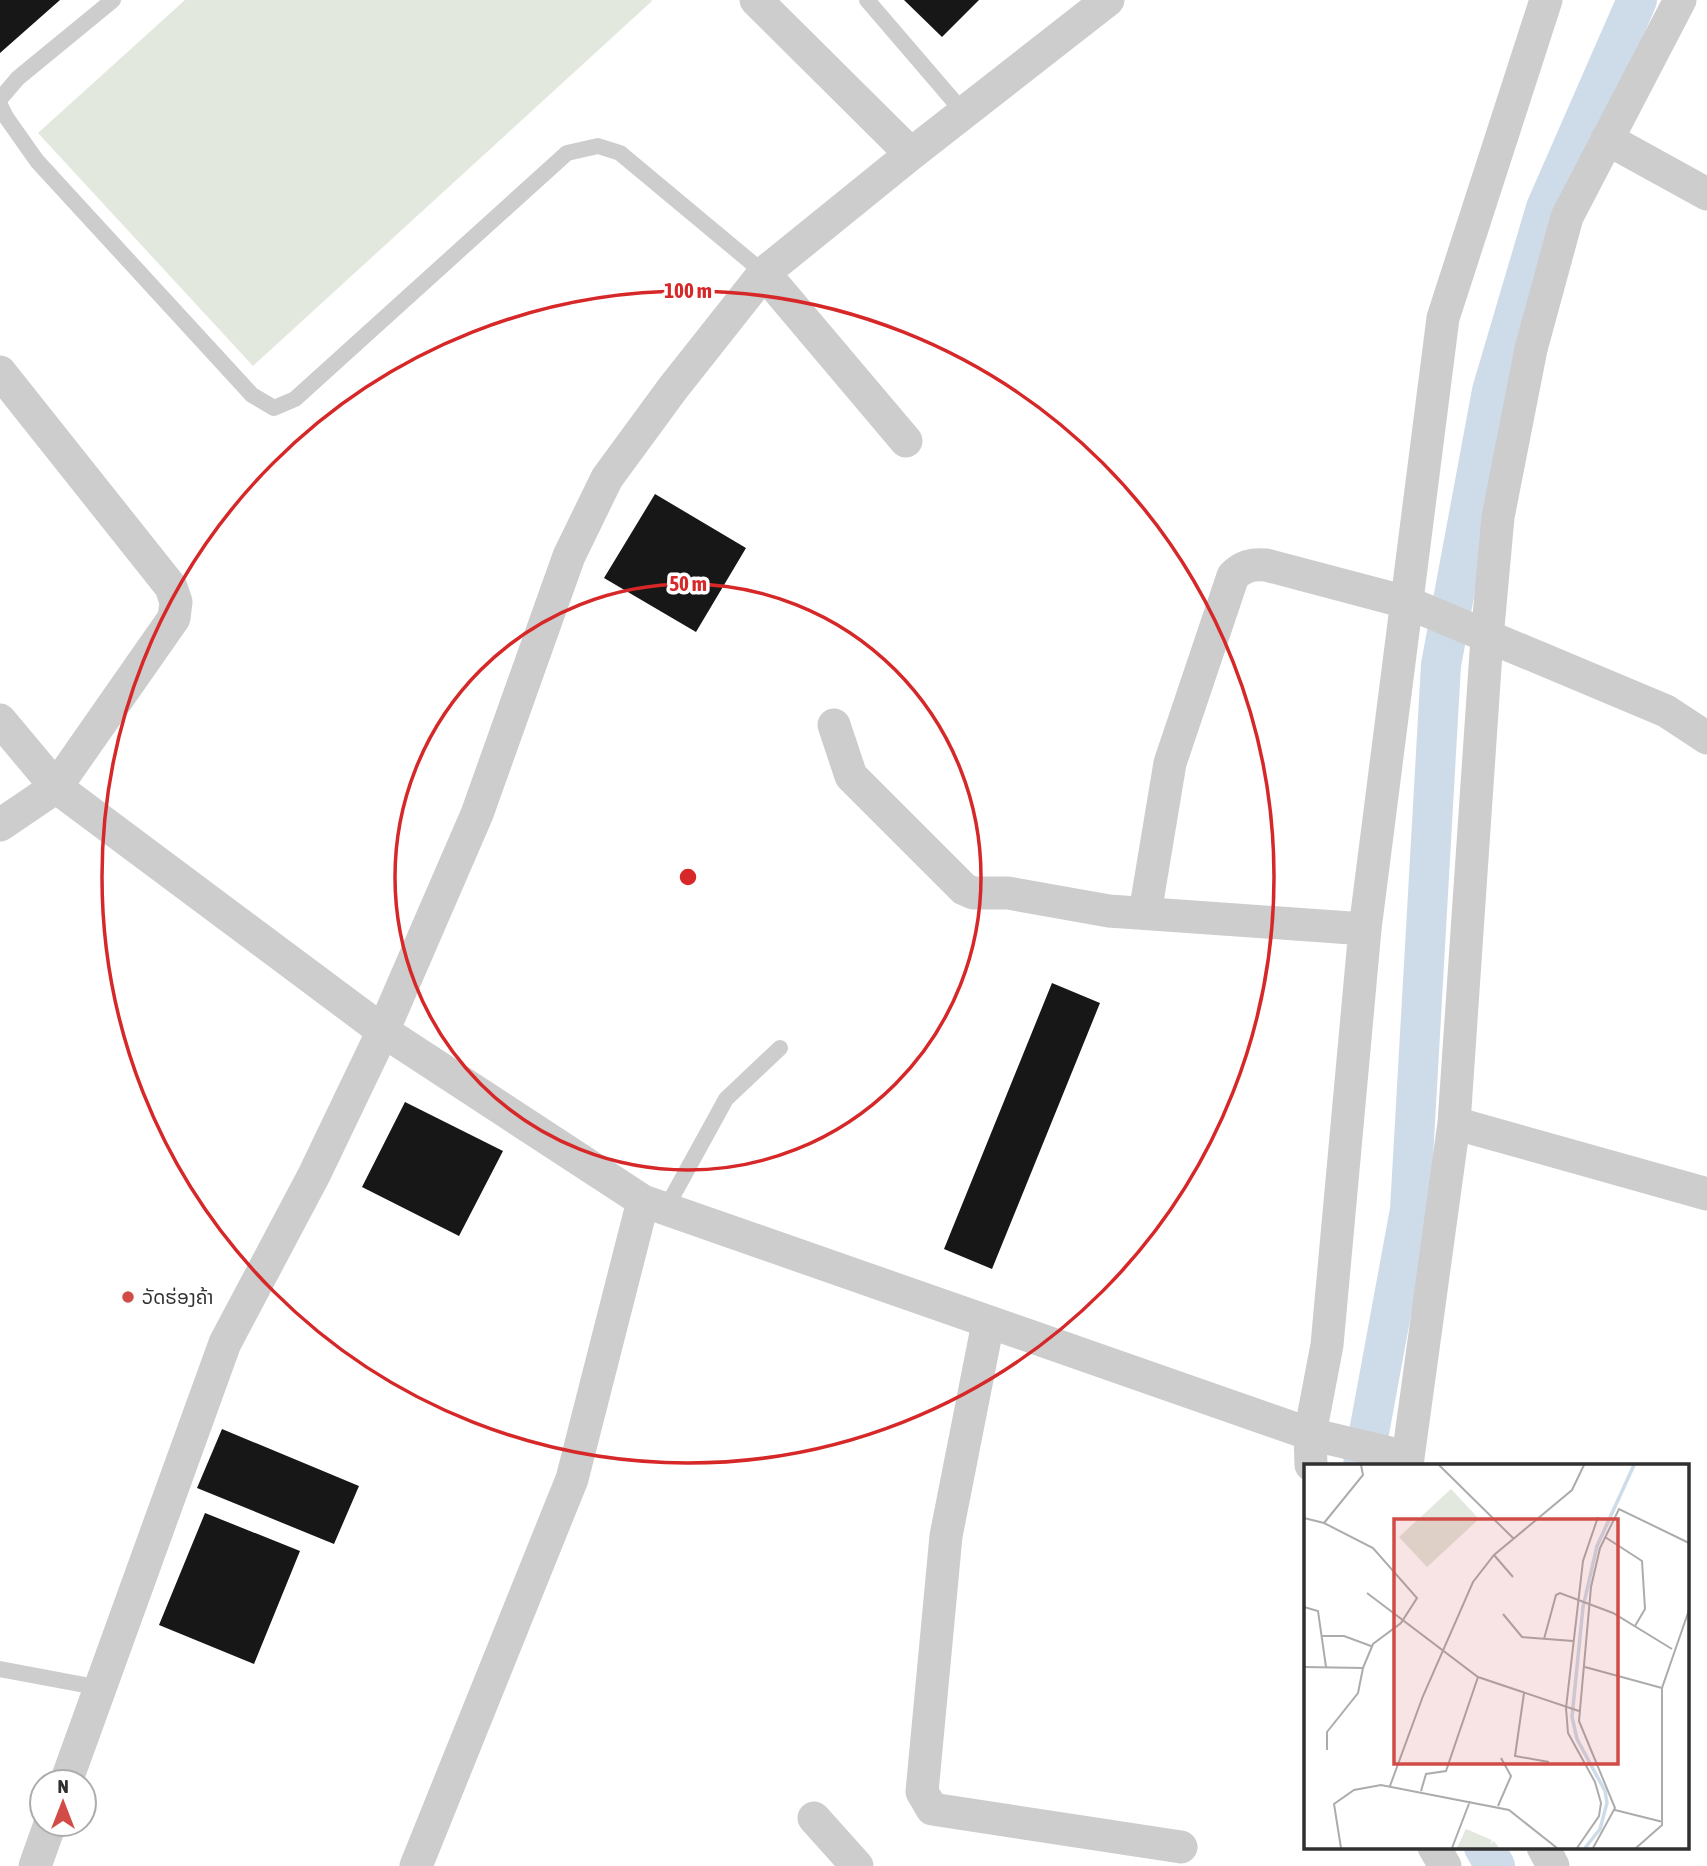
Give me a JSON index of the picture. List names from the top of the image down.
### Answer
{
  "places": ["ວັດຮ່ອງຄ້າ"],
  "north": "top",
  "rings": ["100 m", "50 m"]
}
